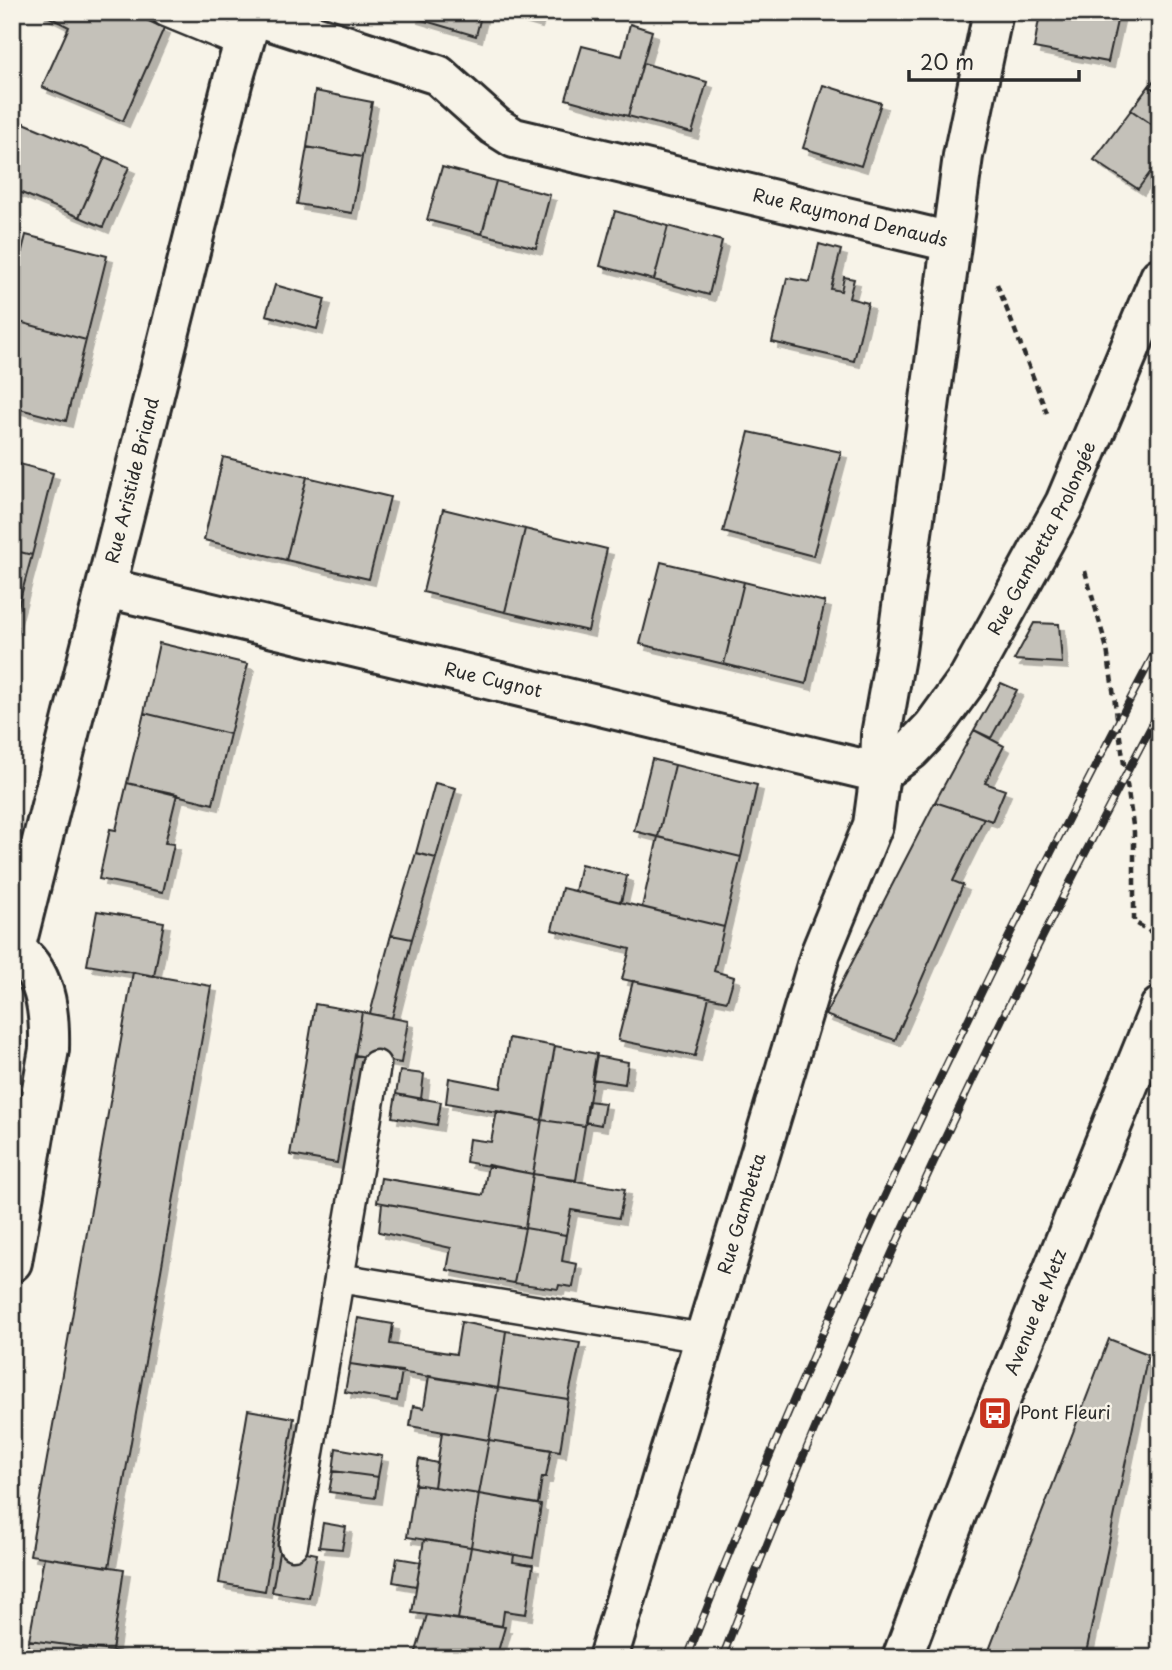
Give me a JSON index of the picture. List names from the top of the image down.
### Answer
{
  "streets": {
    "street": [
      "Rue Raymond Denauds",
      "Rue Aristide Briand",
      "Rue Gambetta Prolongée",
      "Rue Cugnot",
      "Rue Gambetta",
      "Avenue de Metz"
    ]
  },
  "crossings": [
    ["Rue Raymond Denauds", "Rue Aristide Briand"],
    ["Rue Raymond Denauds", "Rue Gambetta Prolongée"],
    ["Rue Raymond Denauds", "Rue Cugnot"],
    ["Rue Raymond Denauds", "Rue Gambetta"],
    ["Rue Aristide Briand", "Rue Cugnot"],
    ["Rue Gambetta Prolongée", "Rue Cugnot"],
    ["Rue Gambetta Prolongée", "Rue Gambetta"],
    ["Rue Cugnot", "Rue Gambetta"]
  ],
  "places": {
    "bus stop": ["Pont Fleuri"]
  },
  "scale_bar": "20 m"
}
